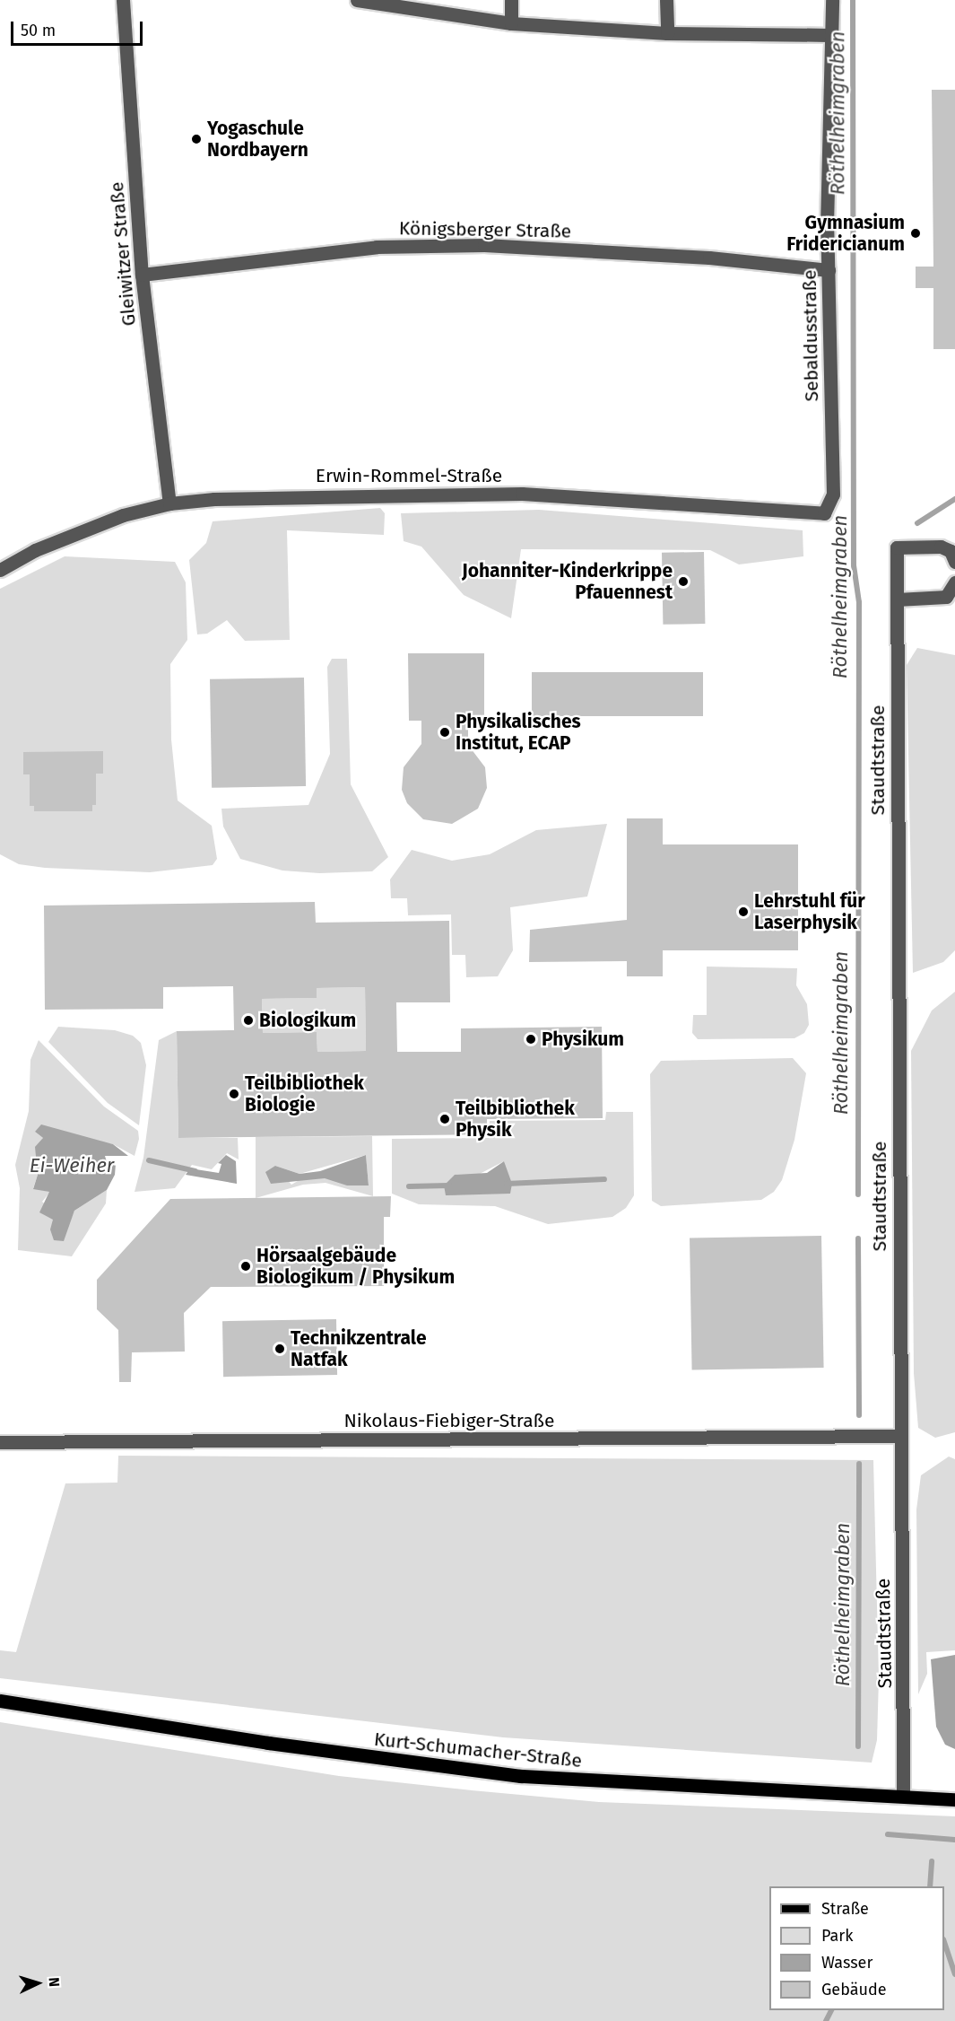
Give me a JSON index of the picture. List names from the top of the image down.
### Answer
{
  "streets": {
    "main road": ["Kurt-Schumacher-Straße"],
    "street": [
      "Königsberger Straße",
      "Gleiwitzer Straße",
      "Sebaldusstraße",
      "Erwin-Rommel-Straße",
      "Staudtstraße",
      "Nikolaus-Fiebiger-Straße"
    ]
  },
  "crossings": [
    ["Königsberger Straße", "Gleiwitzer Straße"],
    ["Königsberger Straße", "Sebaldusstraße"],
    ["Gleiwitzer Straße", "Erwin-Rommel-Straße"],
    ["Sebaldusstraße", "Erwin-Rommel-Straße"],
    ["Staudtstraße", "Nikolaus-Fiebiger-Straße"],
    ["Staudtstraße", "Kurt-Schumacher-Straße"]
  ],
  "water": ["Röthelheimgraben", "Ei-Weiher"],
  "places": [
    "Yogaschule Nordbayern",
    "Gymnasium Fridericianum",
    "Johanniter-Kinderkrippe Pfauennest",
    "Physikalisches Institut, ECAP",
    "Lehrstuhl für Laserphysik",
    "Biologikum",
    "Physikum",
    "Teilbibliothek Biologie",
    "Teilbibliothek Physik",
    "Hörsaalgebäude Biologikum / Physikum",
    "Technikzentrale Natfak"
  ],
  "legend": [
    "Straße",
    "Park",
    "Wasser",
    "Gebäude"
  ],
  "scale_bar": "50 m",
  "north": "right"
}
